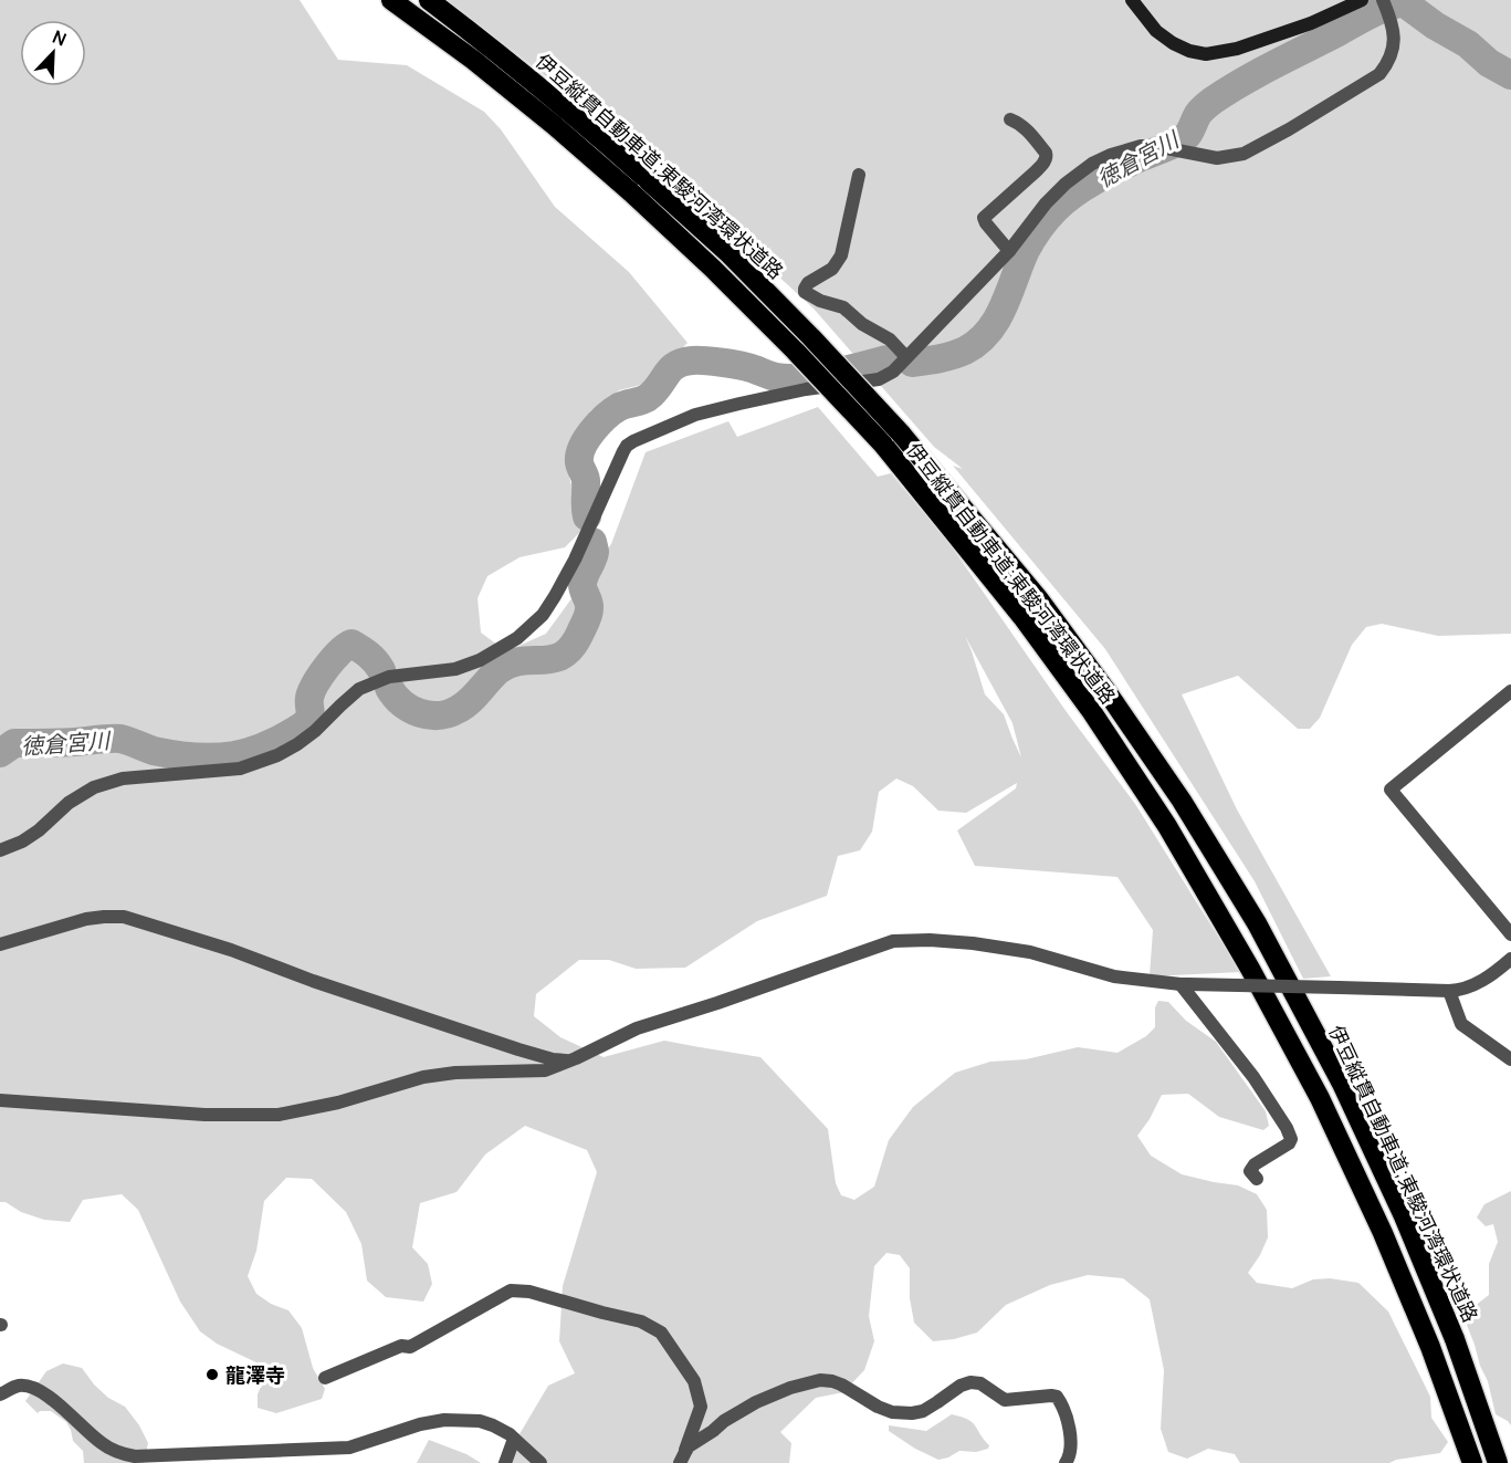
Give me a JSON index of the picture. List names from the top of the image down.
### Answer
{
  "streets": {
    "highway": ["伊豆縦貫自動車道;東駿河湾環状道路"]
  },
  "water": ["徳倉宮川"],
  "places": ["龍澤寺"],
  "north": "top right"
}
